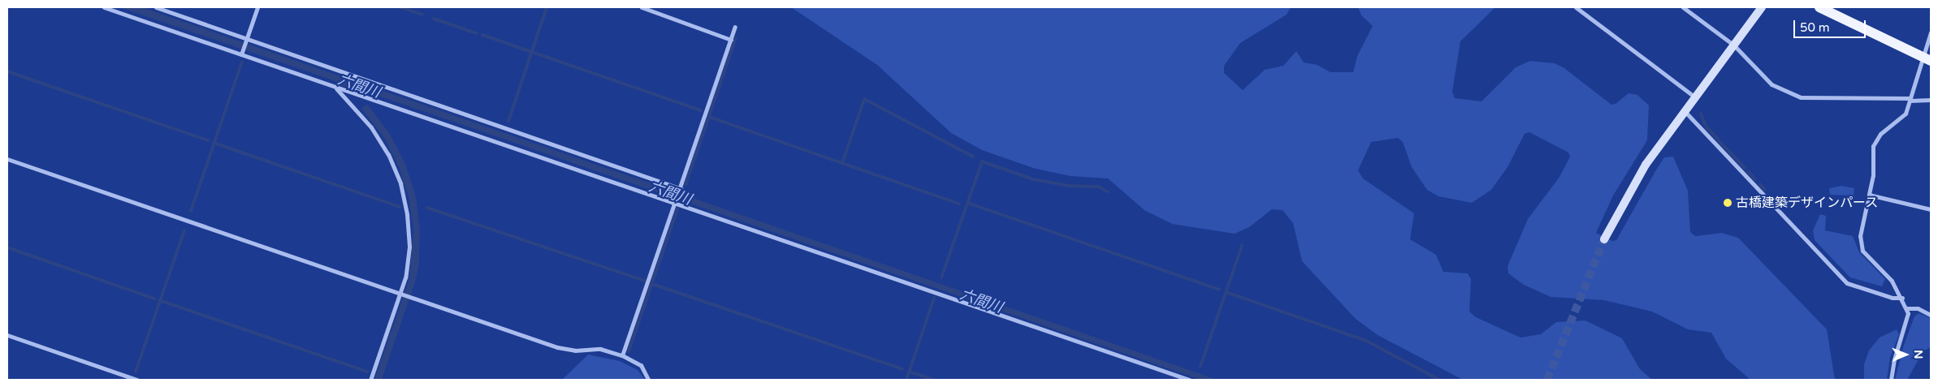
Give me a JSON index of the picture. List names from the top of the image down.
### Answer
{
  "water": ["六間川"],
  "places": ["古橋建築デザインパース"],
  "scale_bar": "50 m",
  "north": "right"
}
